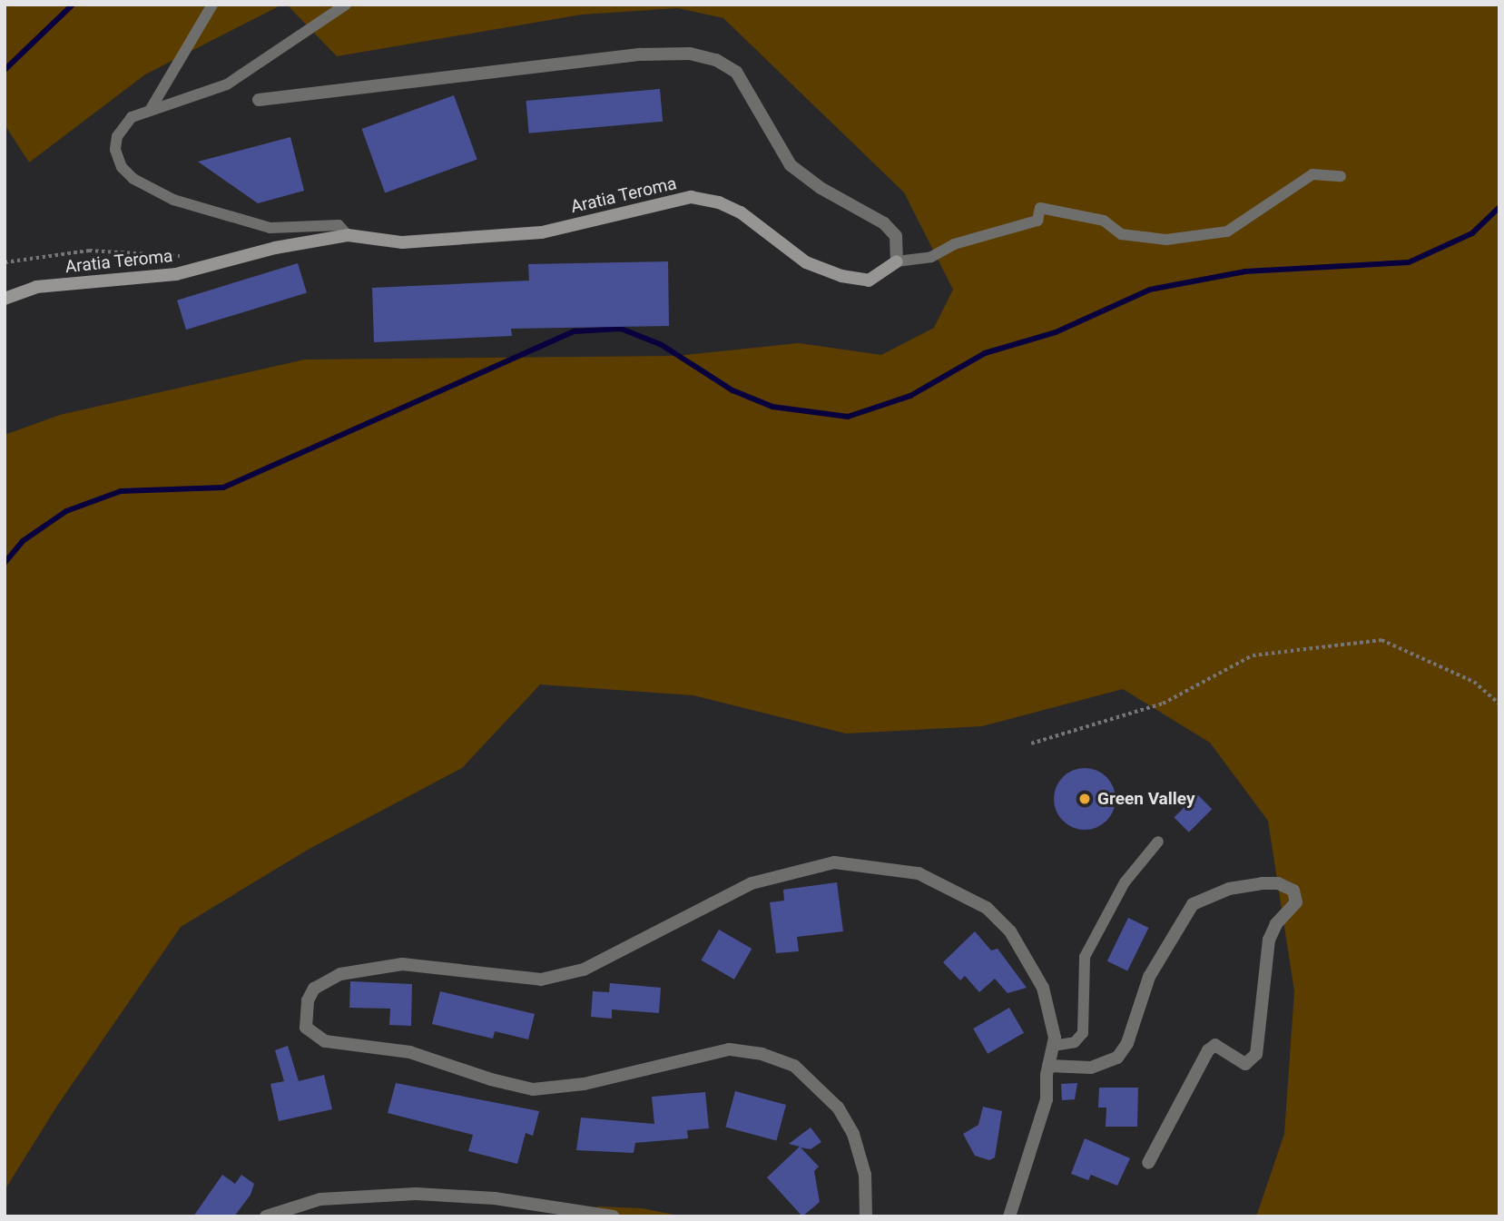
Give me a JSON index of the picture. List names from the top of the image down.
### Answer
{
  "streets": {
    "main road": ["Aratia Teroma"]
  },
  "places": ["Green Valley"]
}
